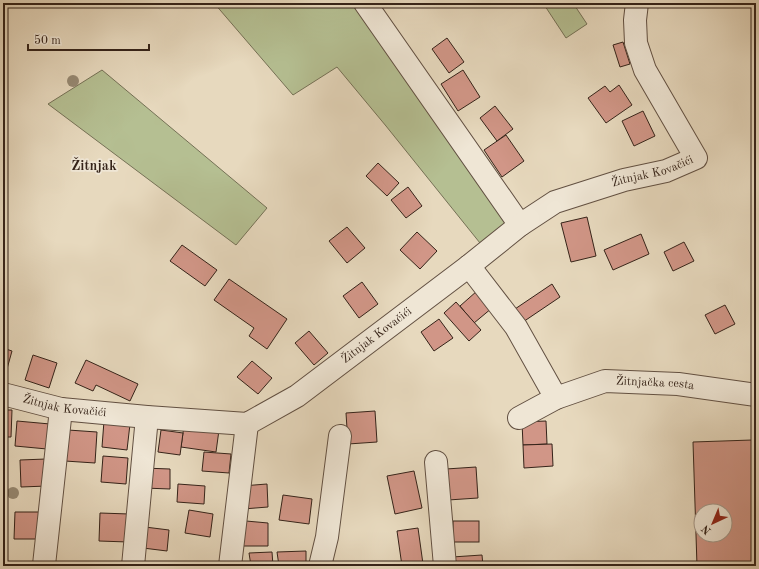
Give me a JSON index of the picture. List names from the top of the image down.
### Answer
{
  "streets": {
    "street": ["Žitnjak Kovačići", "Žitnjačka cesta"]
  },
  "districts": ["Žitnjak"],
  "scale_bar": "50 m",
  "north": "bottom left"
}
